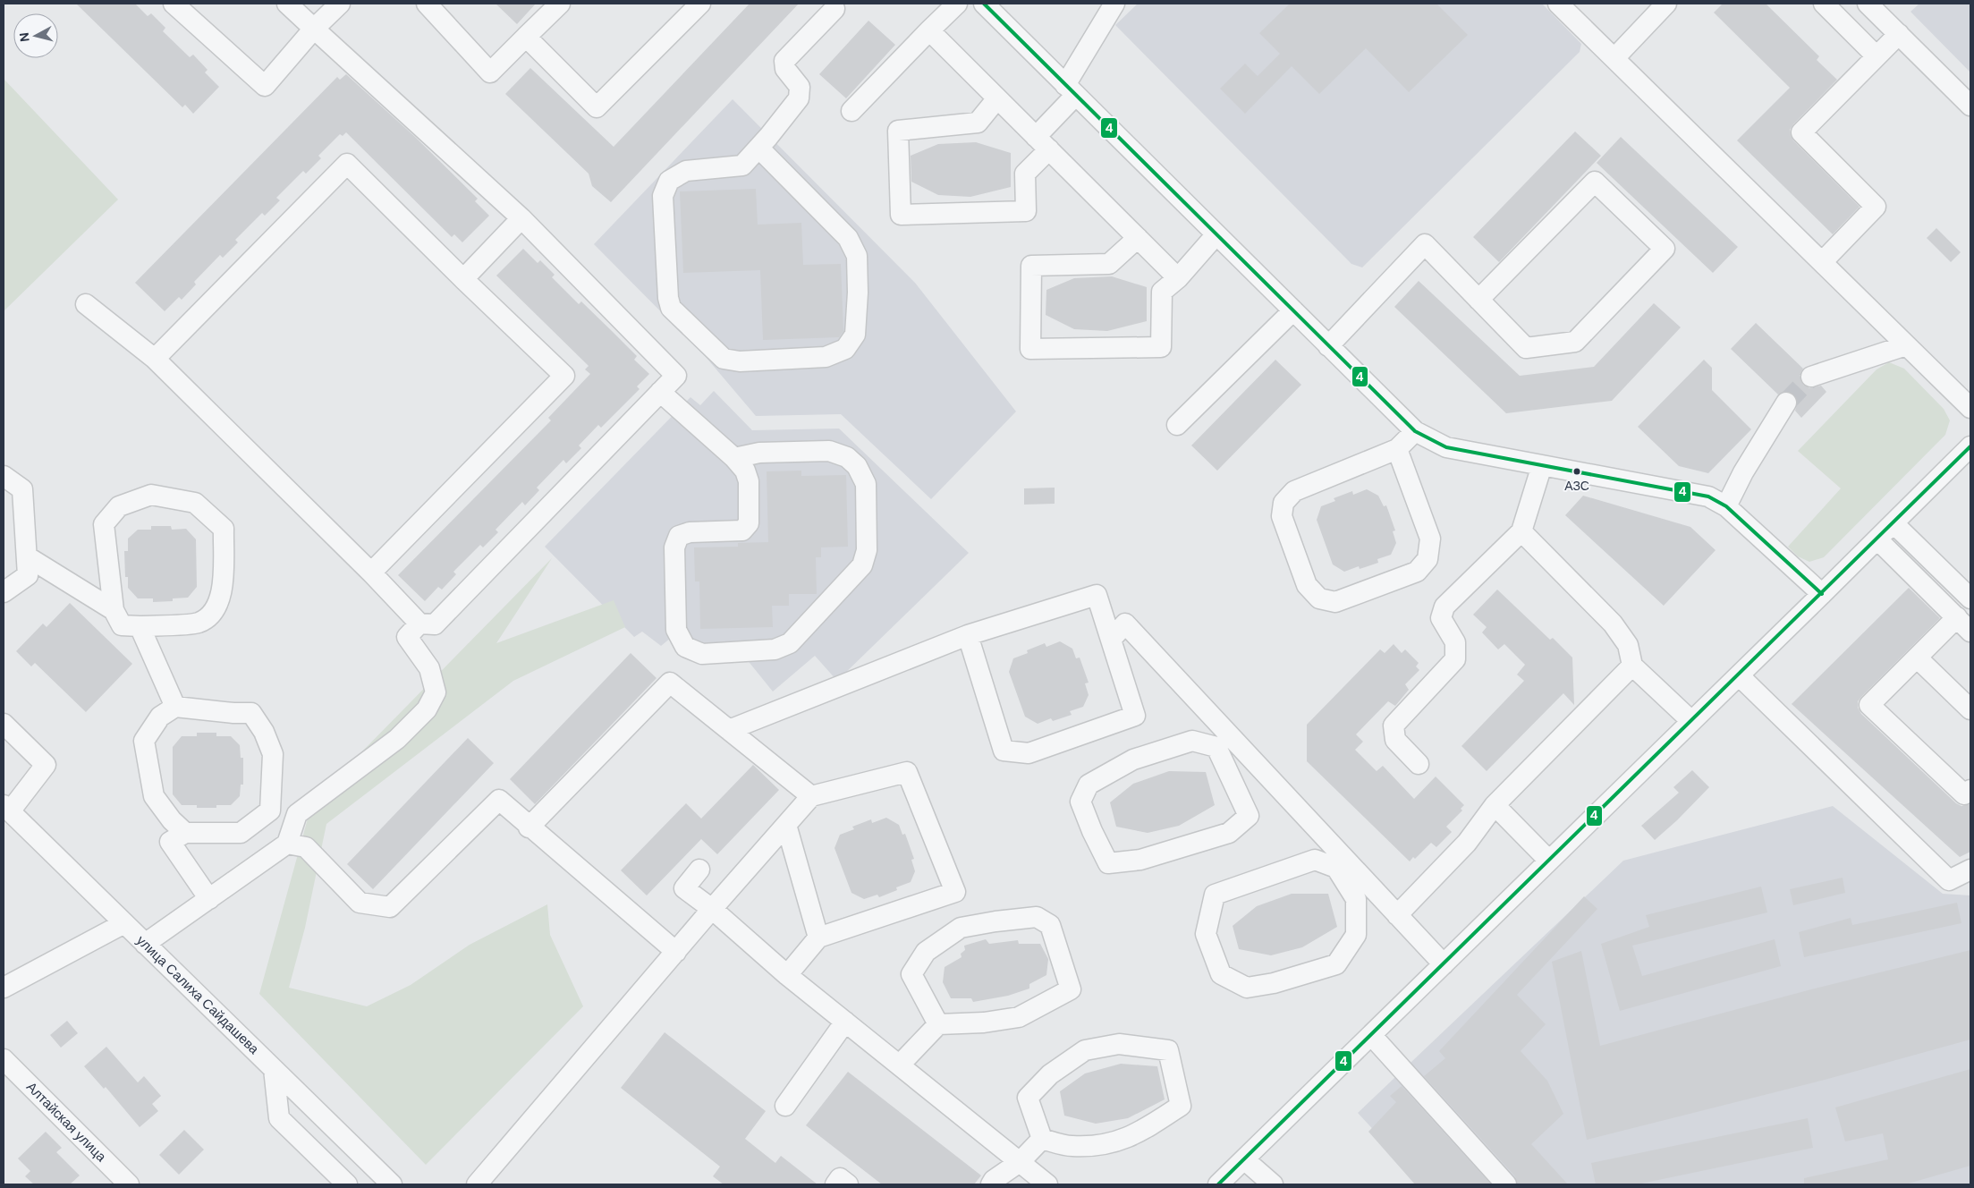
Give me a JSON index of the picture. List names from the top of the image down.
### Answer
{
  "streets": {
    "street": ["улица Салиха Сайдашева", "Алтайская улица"]
  },
  "places": ["АЗС"],
  "lines": ["transit line 4"],
  "north": "left"
}
